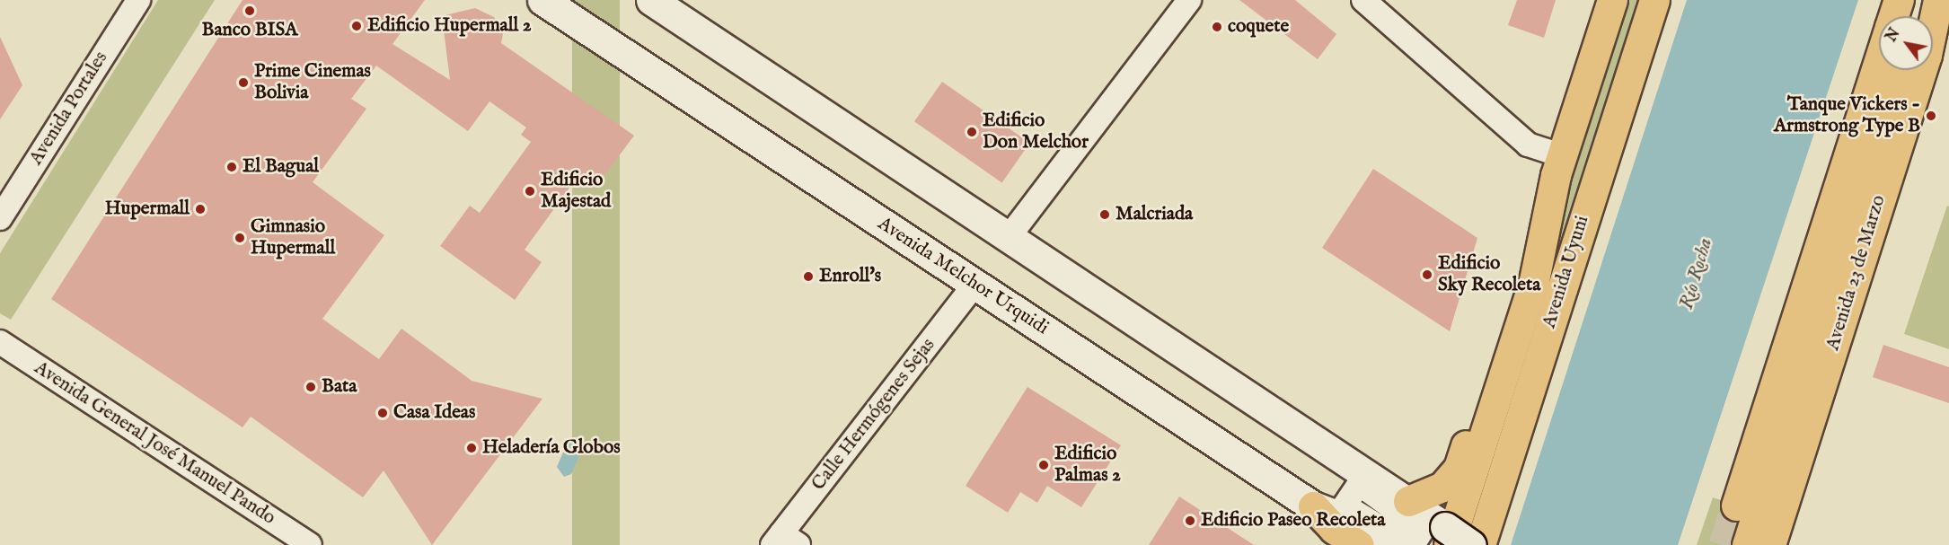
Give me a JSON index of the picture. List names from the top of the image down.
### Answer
{
  "streets": {
    "main road": ["Avenida Uyuni", "Avenida 23 de Marzo", "Avenida Melchor Urquidi"],
    "street": ["Avenida Portales", "Calle Hermógenes Sejas", "Avenida General José Manuel Pando"]
  },
  "crossings": [
    ["Avenida Melchor Urquidi", "Calle Hermógenes Sejas"]
  ],
  "water": ["Río Rocha"],
  "places": [
    "Banco BISA",
    "Edificio Hupermall 2",
    "coquete",
    "Prime Cinemas Bolivia",
    "Tanque Vickers - Armstrong Type B",
    "Edificio Don Melchor",
    "El Bagual",
    "Edificio Majestad",
    "Hupermall",
    "Malcriada",
    "Gimnasio Hupermall",
    "Edificio Sky Recoleta",
    "Enroll's",
    "Bata",
    "Casa Ideas",
    "Heladería Globos",
    "Edificio Palmas 2",
    "Edificio Paseo Recoleta"
  ],
  "north": "top left"
}
